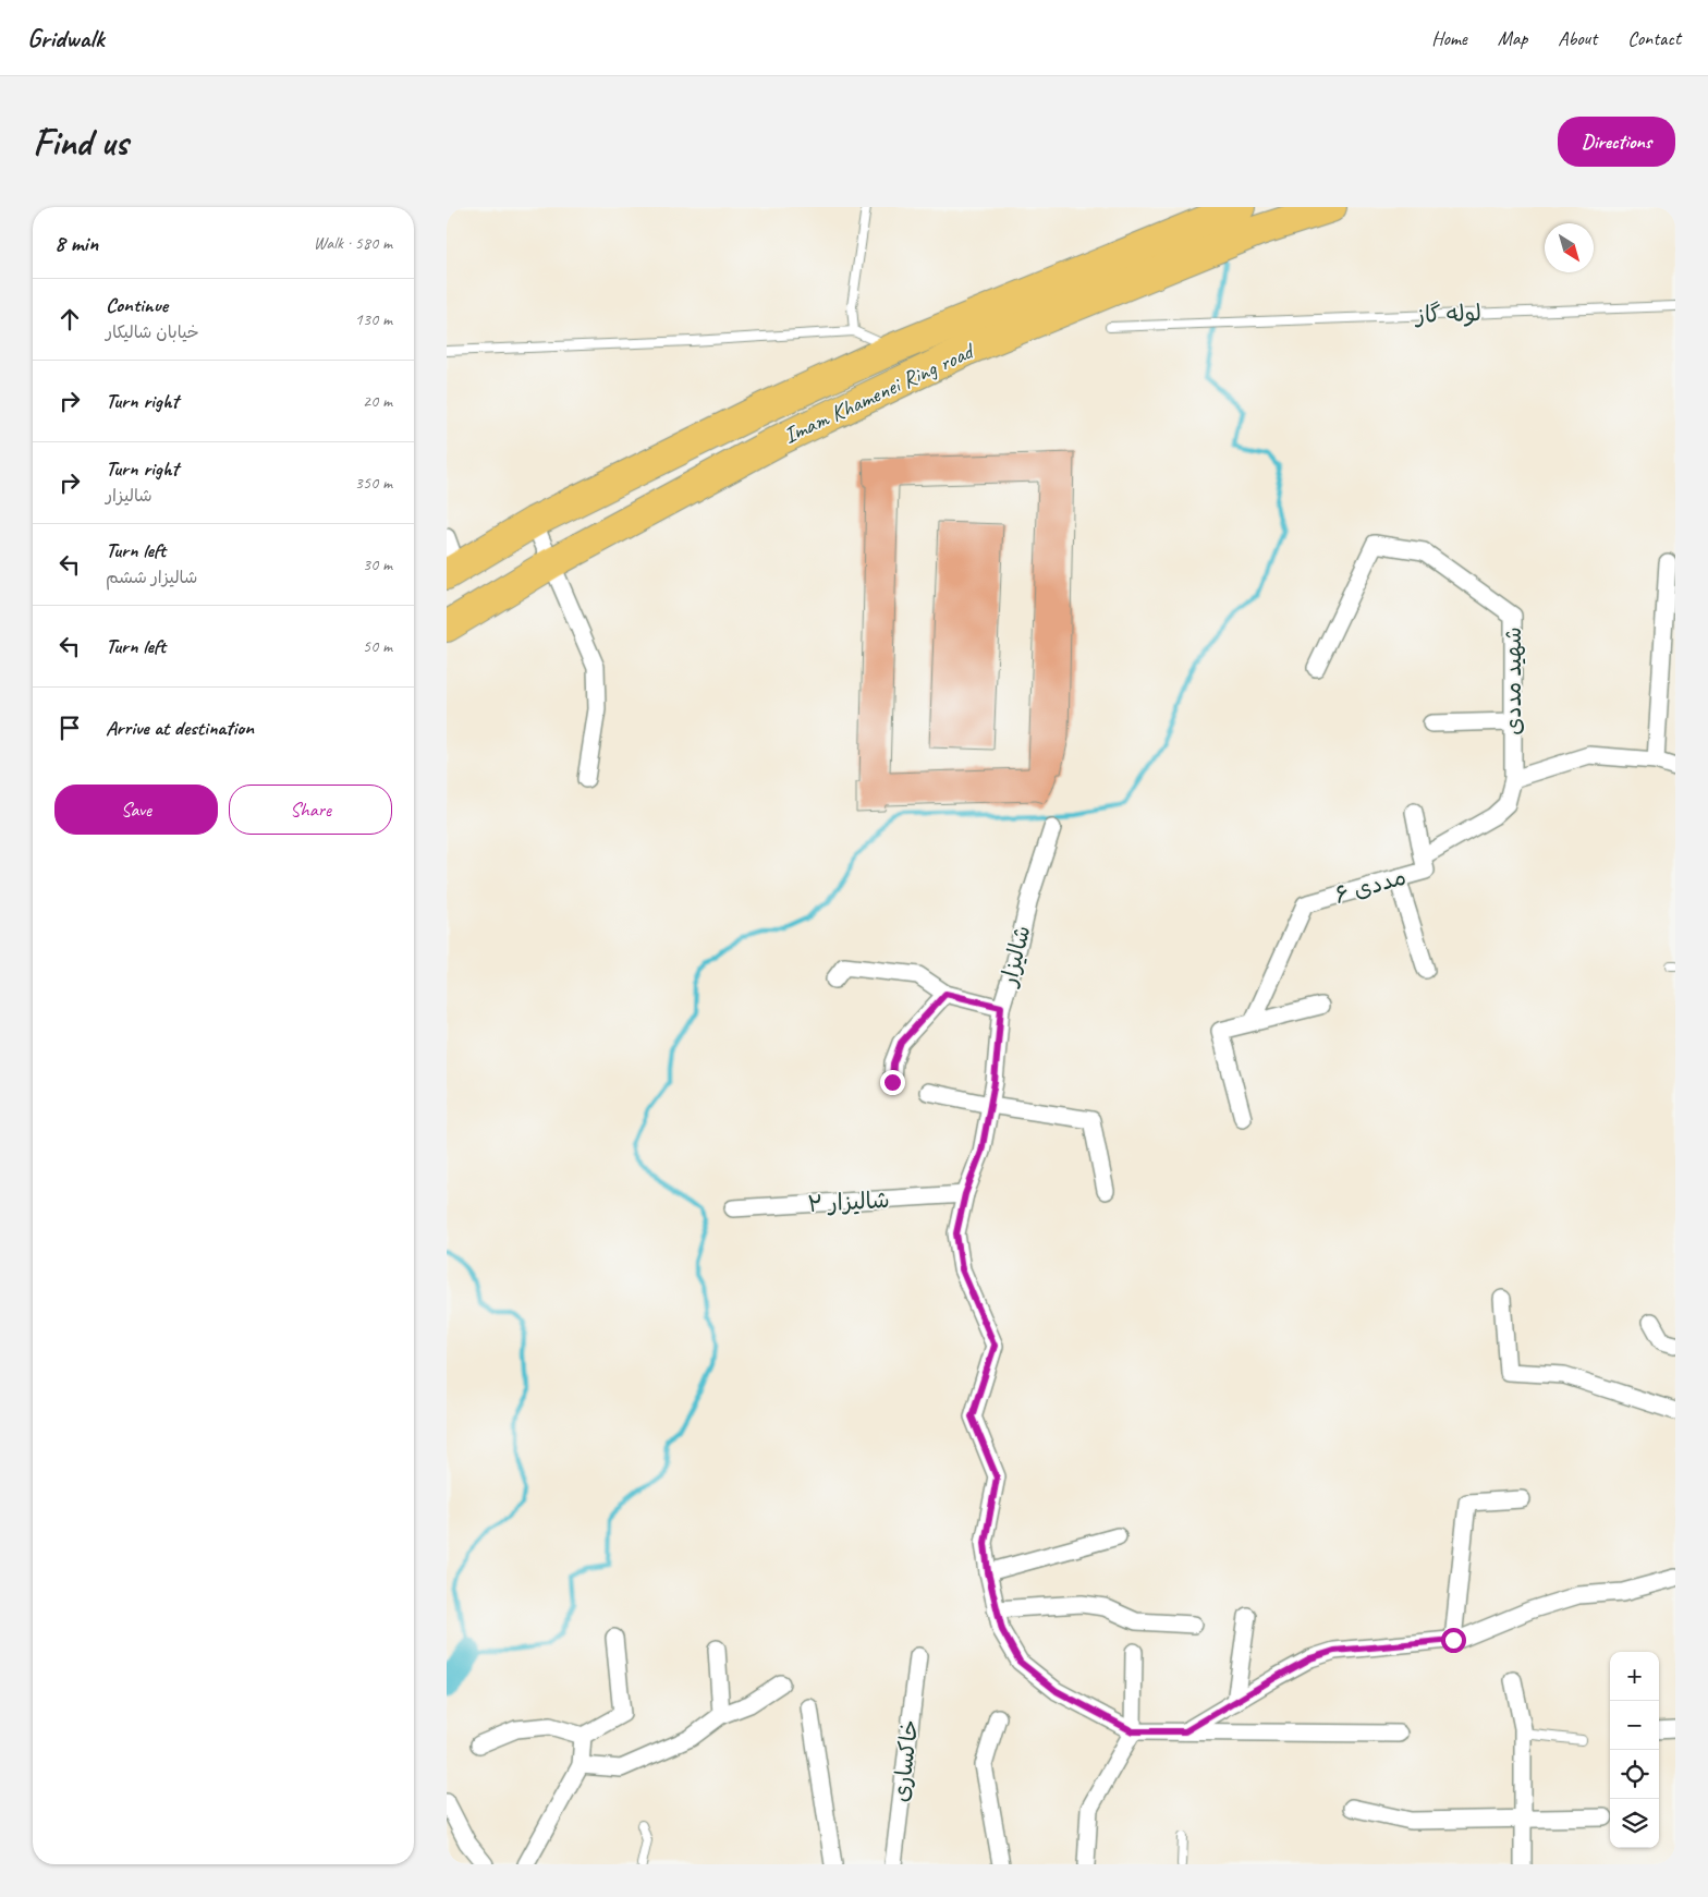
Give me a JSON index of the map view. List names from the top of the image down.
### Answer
{
  "streets": {
    "highway": ["Imam Khamenei Ring road"],
    "street": [
      "شهید مددی",
      "مددی ۶",
      "شالیزار",
      "شالیزار ۲",
      "خاکساری"
    ],
    "lane": ["لوله گاز"]
  },
  "crossings": [
    ["شهید مددی", "مددی ۶"],
    ["شالیزار", "شالیزار ۲"]
  ],
  "north": "bottom right",
  "page": {
    "header": "Gridwalk",
    "nav": [
      "Home",
      "Map",
      "About",
      "Contact"
    ],
    "buttons": [
      "Directions",
      ["Save", "Share"]
    ],
    "title": "Find us",
    "heading": ["8 min", "Walk · 580 m"],
    "list": [
      ["Continue", "خیابان شالیکار", "130 m"],
      ["Turn right", "20 m"],
      ["Turn right", "شالیزار", "350 m"],
      ["Turn left", "شالیزار ششم", "30 m"],
      ["Turn left", "50 m"],
      "Arrive at destination"
    ],
    "map_buttons": ["+", "−"]
  }
}
